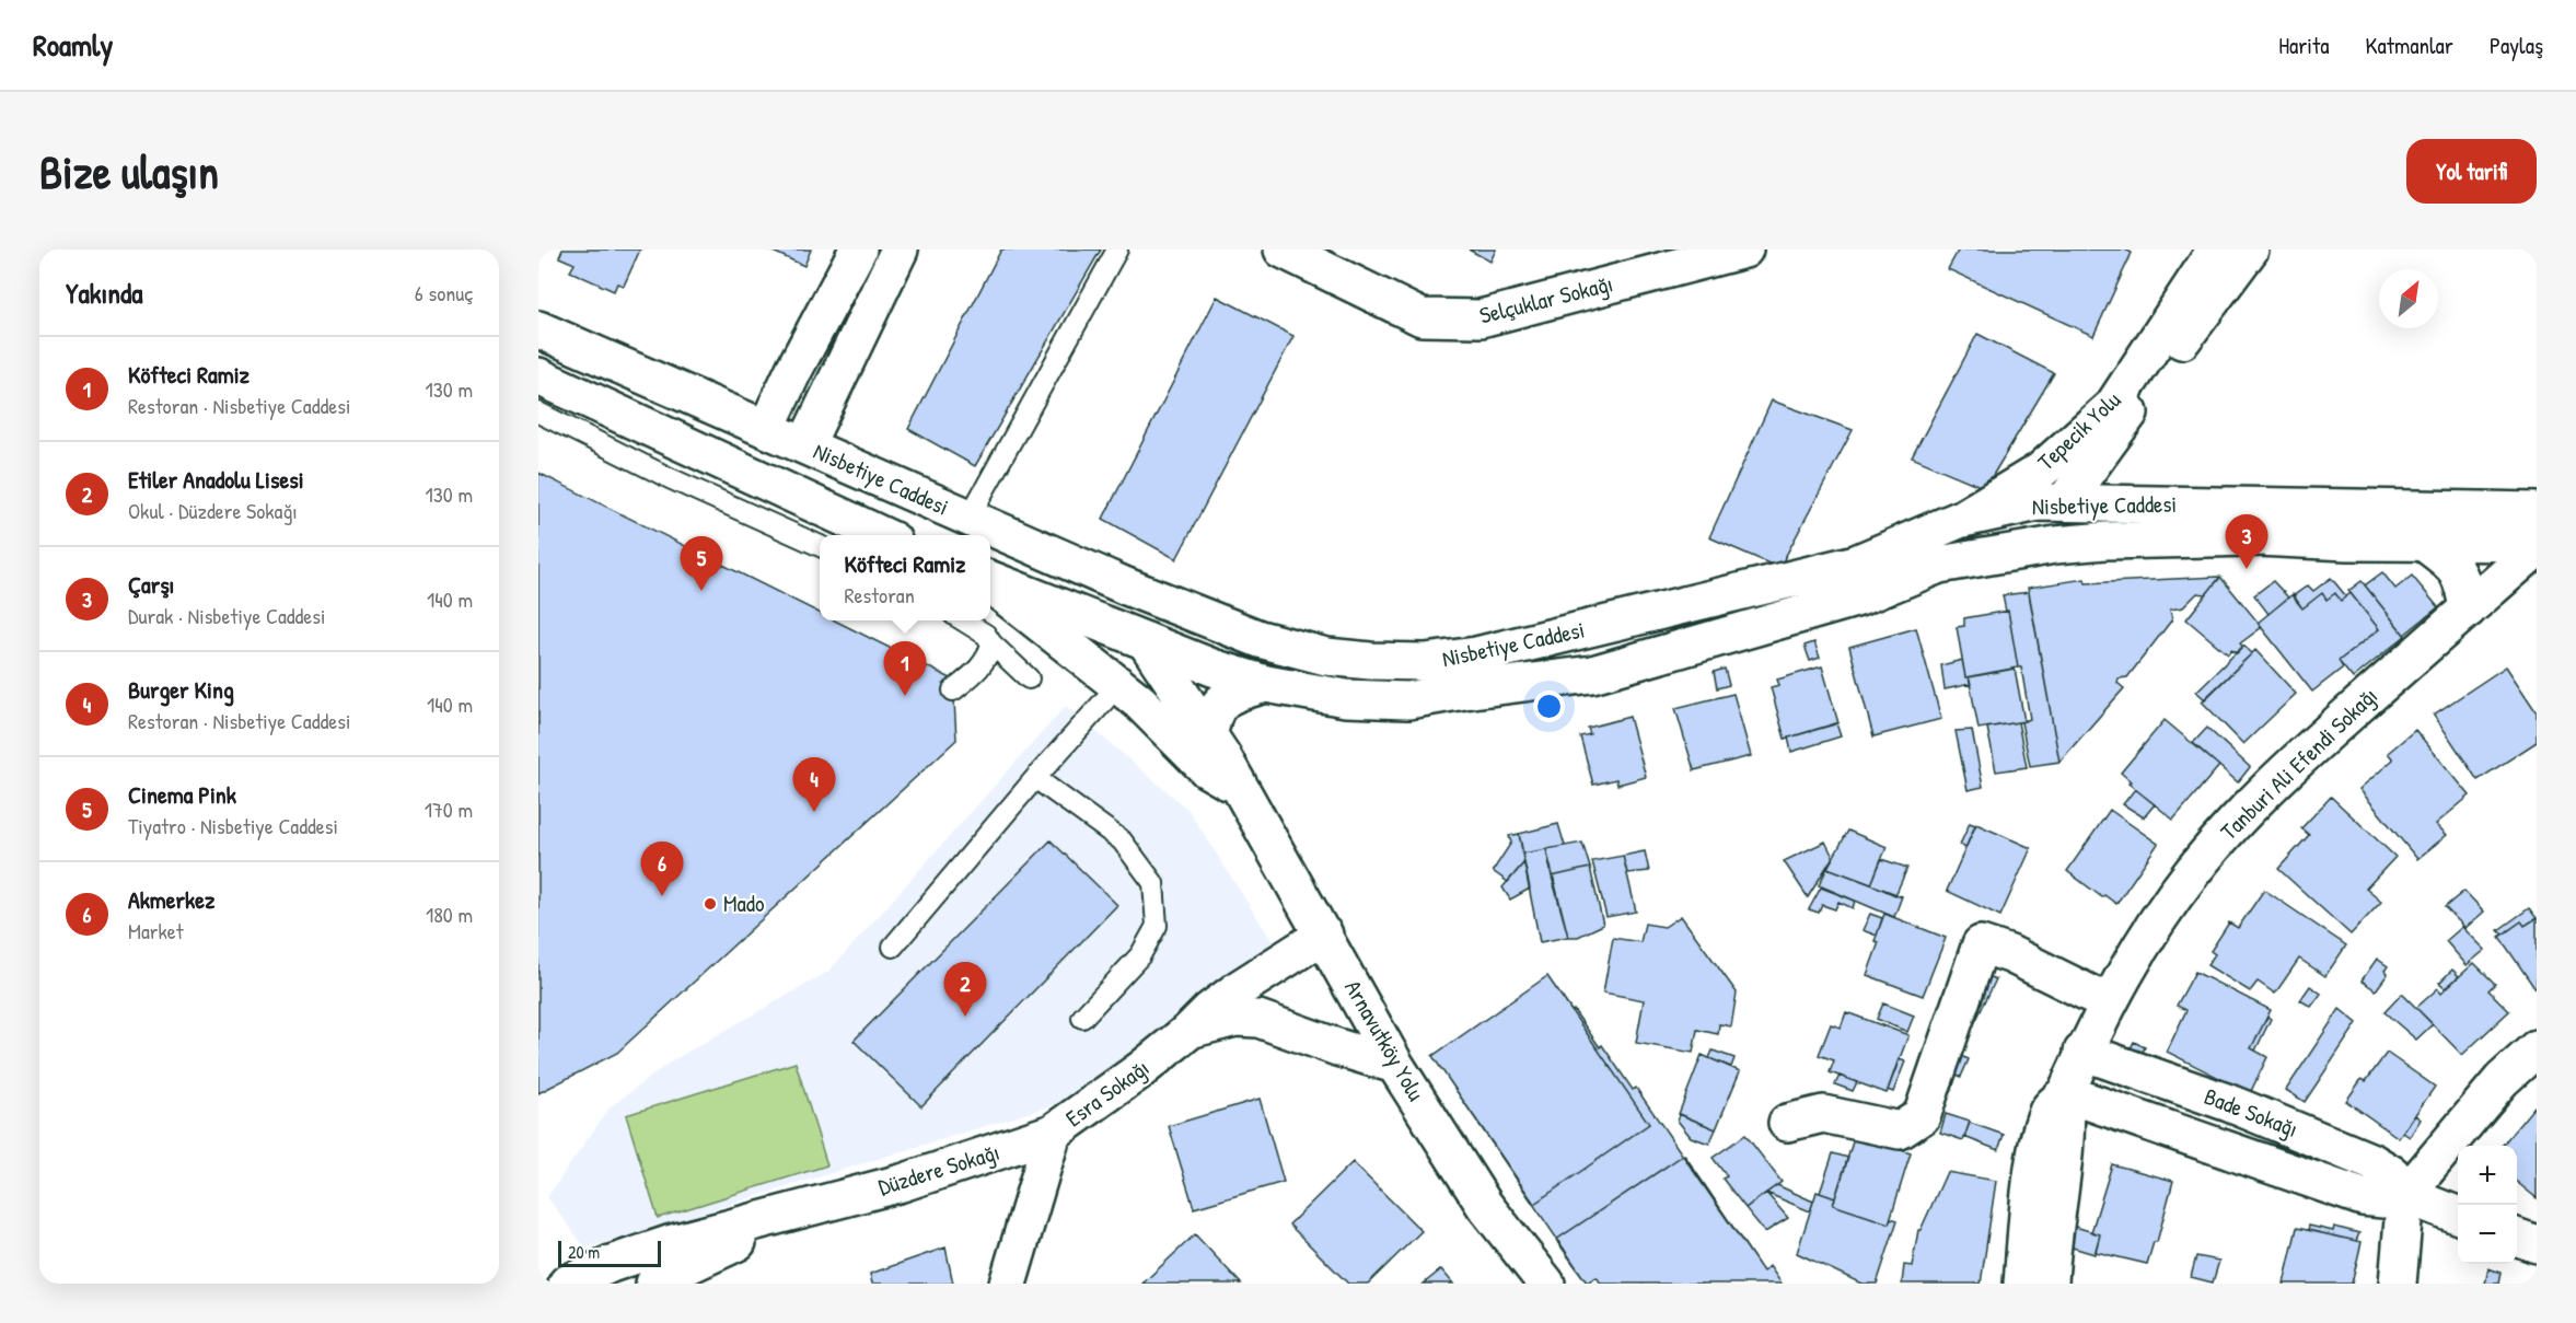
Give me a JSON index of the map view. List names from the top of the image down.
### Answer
{
  "streets": {
    "main road": [
      "Selçuklar Sokağı",
      "Tepecik Yolu",
      "Nisbetiye Caddesi",
      "Tanburi Ali Efendi Sokağı",
      "Arnavutköy Yolu",
      "Esra Sokağı",
      "Bade Sokağı",
      "Düzdere Sokağı"
    ]
  },
  "crossings": [
    ["Tepecik Yolu", "Nisbetiye Caddesi"],
    ["Nisbetiye Caddesi", "Tanburi Ali Efendi Sokağı"],
    ["Nisbetiye Caddesi", "Arnavutköy Yolu"],
    ["Tanburi Ali Efendi Sokağı", "Bade Sokağı"],
    ["Arnavutköy Yolu", "Esra Sokağı"],
    ["Esra Sokağı", "Düzdere Sokağı"]
  ],
  "places": ["Mado"],
  "scale_bar": "20 m",
  "north": "top right",
  "page": {
    "header": "Roamly",
    "nav": ["Harita", "Katmanlar", "Paylaş"],
    "buttons": "Yol tarifi",
    "title": "Bize ulaşın",
    "heading": ["Yakında", "6 sonuç"],
    "list": [
      {
        "mark": "1",
        "name": "Köfteci Ramiz",
        "note": "Restoran · Nisbetiye Caddesi",
        "value": "130 m"
      },
      {
        "mark": "2",
        "name": "Etiler Anadolu Lisesi",
        "note": "Okul · Düzdere Sokağı",
        "value": "130 m"
      },
      {
        "mark": "3",
        "name": "Çarşı",
        "note": "Durak · Nisbetiye Caddesi",
        "value": "140 m"
      },
      {
        "mark": "4",
        "name": "Burger King",
        "note": "Restoran · Nisbetiye Caddesi",
        "value": "140 m"
      },
      {
        "mark": "5",
        "name": "Cinema Pink",
        "note": "Tiyatro · Nisbetiye Caddesi",
        "value": "170 m"
      },
      {
        "mark": "6",
        "name": "Akmerkez",
        "note": "Market",
        "value": "180 m"
      }
    ],
    "pins": [
      "3",
      "5",
      "1",
      "4",
      "6",
      "2"
    ],
    "popup": ["Köfteci Ramiz", "Restoran"],
    "map_buttons": ["+", "−"],
    "scale": "20 m"
  }
}
